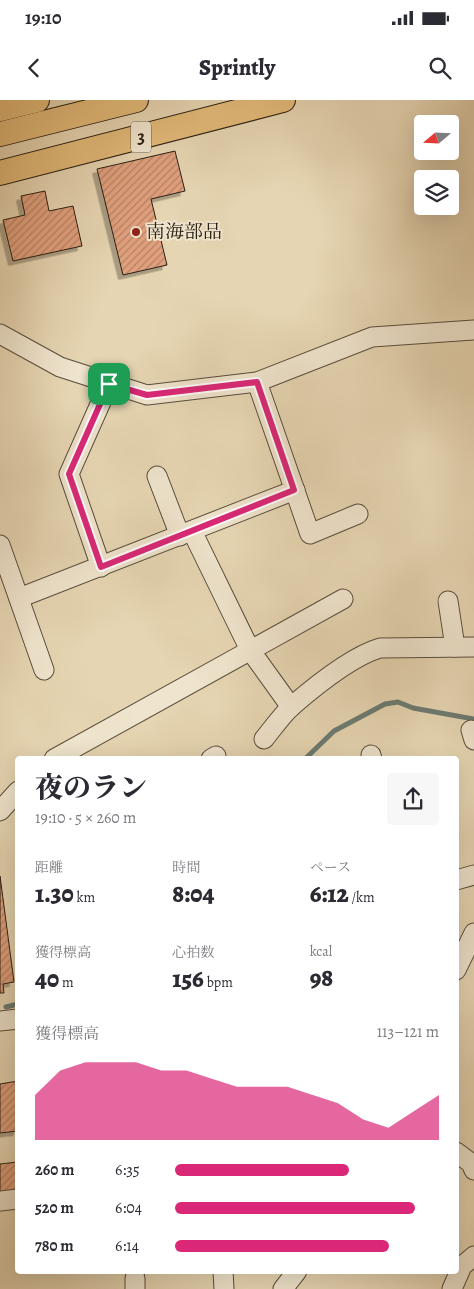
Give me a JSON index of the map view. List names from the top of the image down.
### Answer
{
  "streets": {
    "main road": ["3"]
  },
  "places": ["南海部品"],
  "north": "left",
  "page": {
    "status": "19:10",
    "header": "Sprintly",
    "heading": ["夜のラン", "19:10 · 5 × 260 m"],
    "stats": [
      ["距離", "1.30 km"],
      ["時間", "8:04"],
      ["ペース", "6:12 /km"],
      ["獲得標高", "40 m"],
      ["心拍数", "156 bpm"],
      ["kcal", "98"]
    ],
    "chart": ["獲得標高", "113–121 m"],
    "list": [
      {
        "name": "260 m",
        "note": "6:35"
      },
      {
        "name": "520 m",
        "note": "6:04"
      },
      {
        "name": "780 m",
        "note": "6:14"
      }
    ]
  }
}
